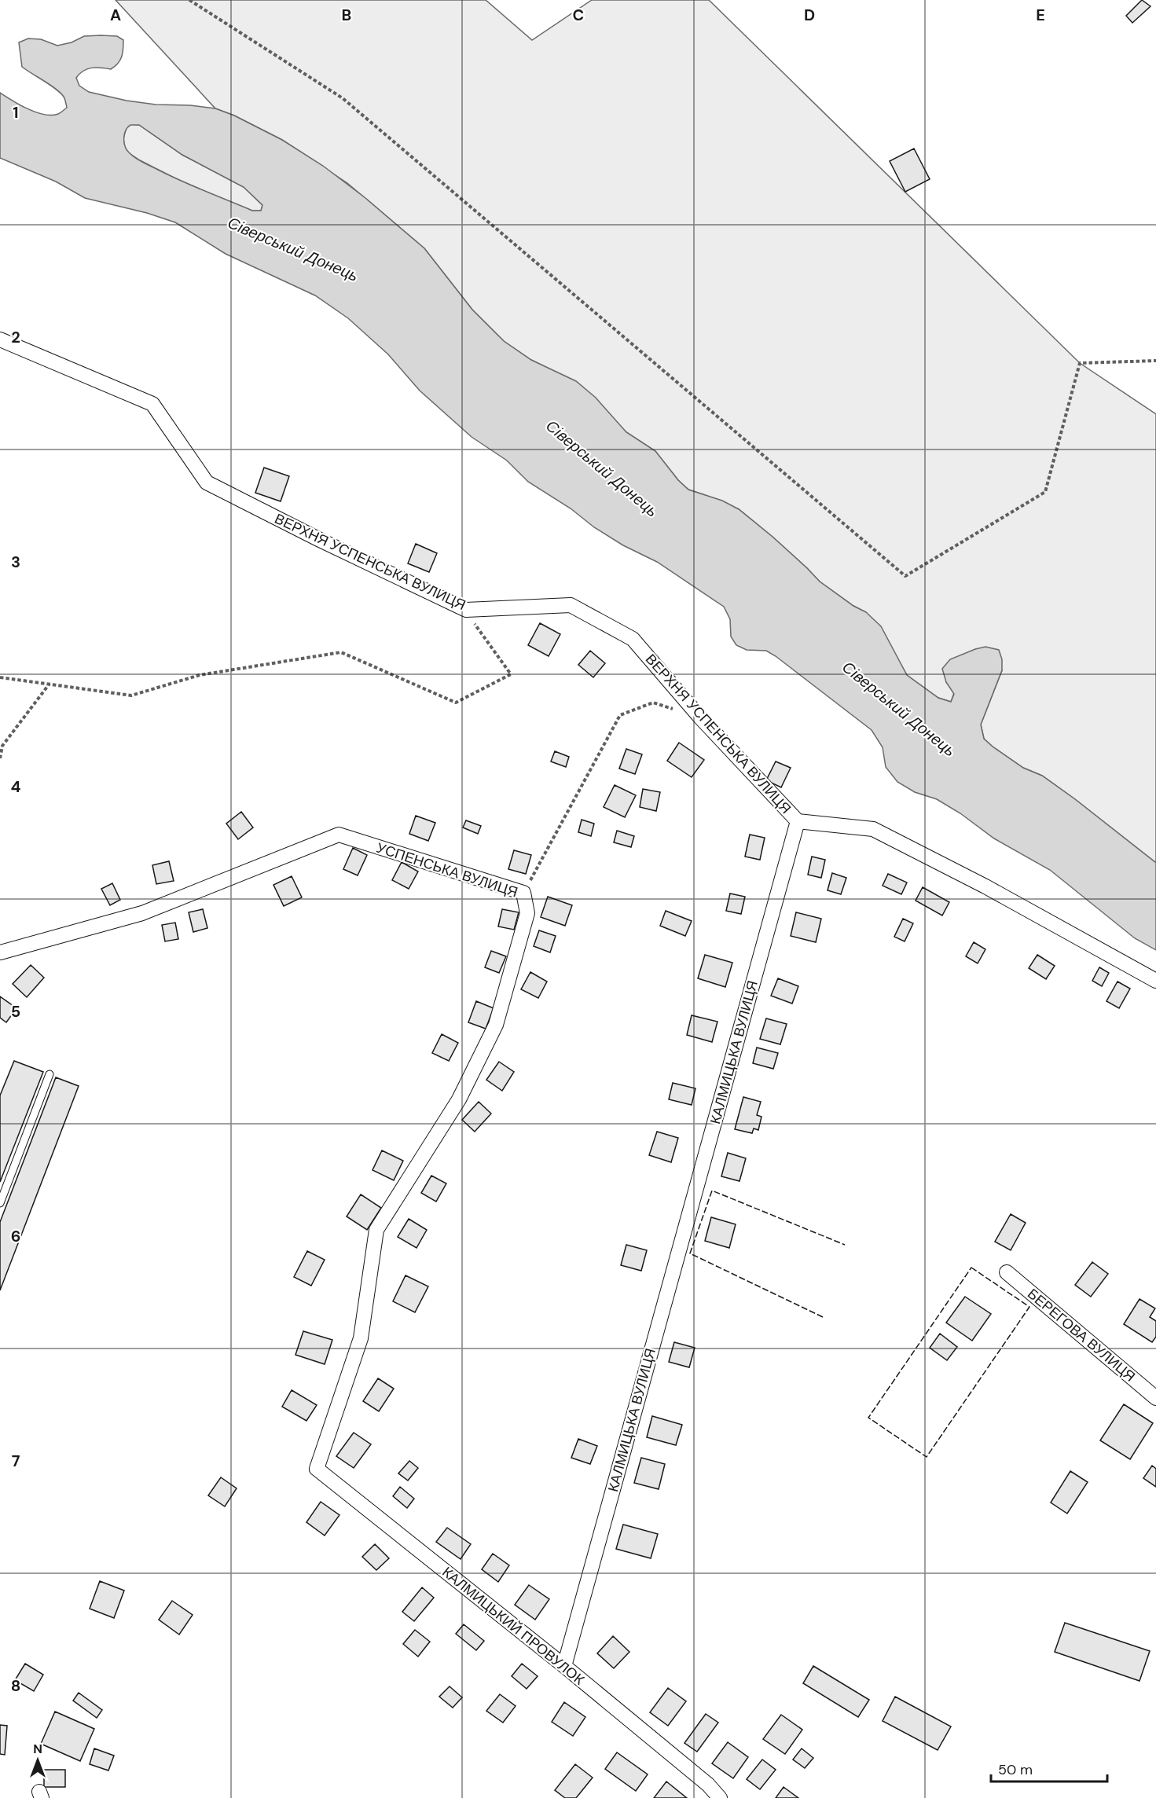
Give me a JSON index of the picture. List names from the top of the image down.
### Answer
{
  "streets": {
    "street": [
      "ВЕРХНЯ УСПЕНСЬКА ВУЛИЦЯ",
      "УСПЕНСЬКА ВУЛИЦЯ",
      "КАЛМИЦЬКА ВУЛИЦЯ",
      "БЕРЕГОВА ВУЛИЦЯ",
      "КАЛМИЦЬКИЙ ПРОВУЛОК"
    ]
  },
  "crossings": [
    ["ВЕРХНЯ УСПЕНСЬКА ВУЛИЦЯ", "КАЛМИЦЬКА ВУЛИЦЯ"],
    ["УСПЕНСЬКА ВУЛИЦЯ", "КАЛМИЦЬКИЙ ПРОВУЛОК"],
    ["КАЛМИЦЬКА ВУЛИЦЯ", "КАЛМИЦЬКИЙ ПРОВУЛОК"]
  ],
  "water": ["Сіверський Донець"],
  "scale_bar": "50 m",
  "north": "top",
  "grid": {
    "columns": [
      "A",
      "B",
      "C",
      "D",
      "E"
    ],
    "rows": [
      "1",
      "2",
      "3",
      "4",
      "5",
      "6",
      "7",
      "8"
    ]
  }
}
